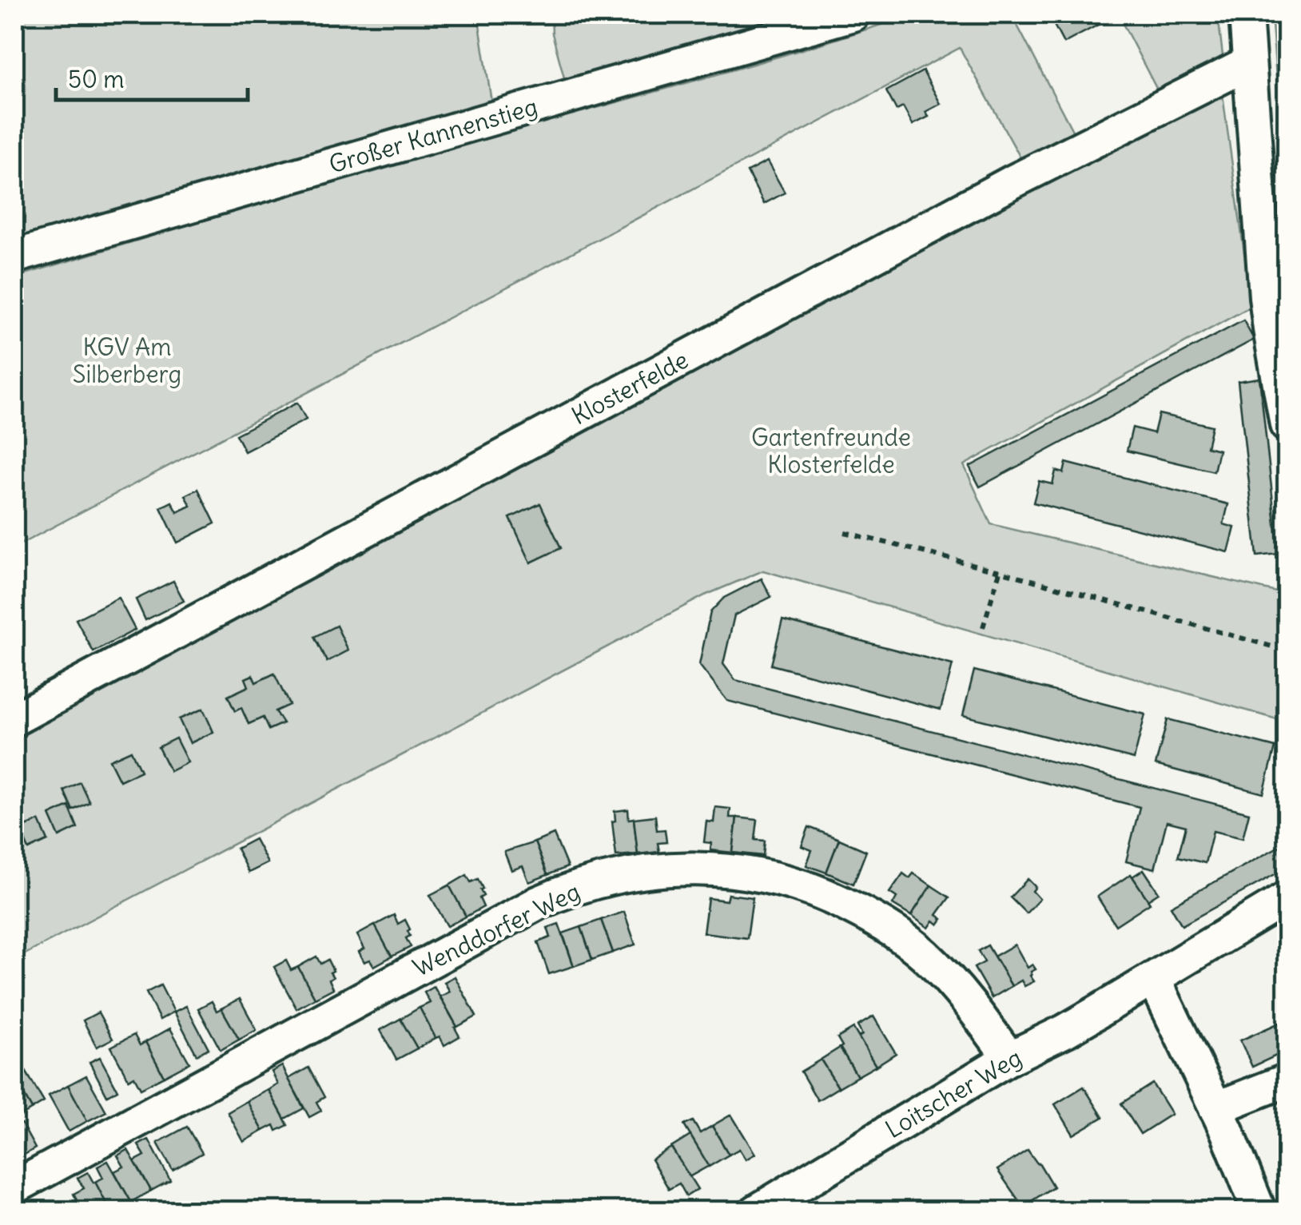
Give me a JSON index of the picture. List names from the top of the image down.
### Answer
{
  "streets": {
    "street": [
      "Großer Kannenstieg",
      "Klosterfelde",
      "Wenddorfer Weg",
      "Loitscher Weg"
    ]
  },
  "crossings": [
    ["Wenddorfer Weg", "Loitscher Weg"]
  ],
  "parks": ["KGV Am Silberberg", "Gartenfreunde Klosterfelde"],
  "scale_bar": "50 m"
}
